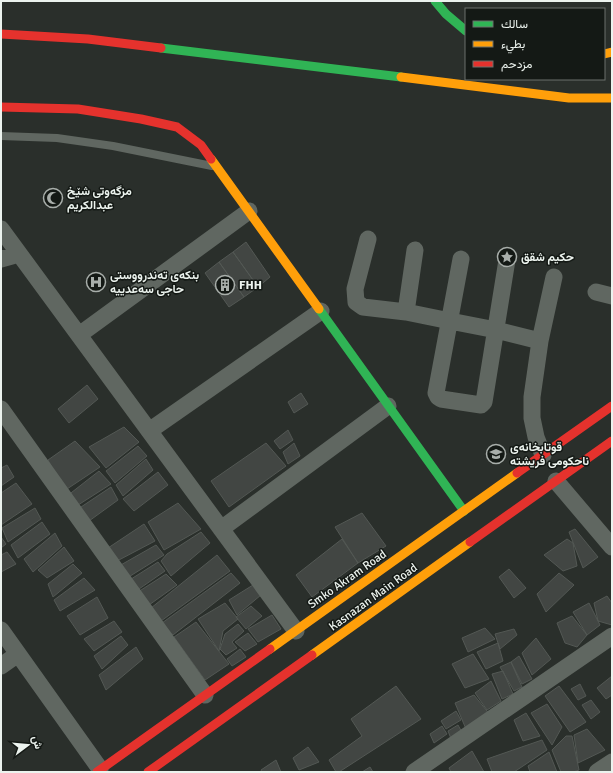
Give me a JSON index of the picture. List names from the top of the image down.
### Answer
{
  "streets": {
    "main road": ["Smko Akram Road", "Kasnazan Main Road"]
  },
  "places": {
    "mosque": ["مزگەوتى شێخ عبدالکریم"],
    "place": ["حكيم شقق"],
    "hospital": ["بنکەی تەندرووستی حاجی سەعدییە"],
    "building": ["FHH"],
    "school or university": ["قوتابخانەی ناحکومی فریشتە"]
  },
  "legend": ["سالك", "بطيء", "مزدحم"],
  "north": "right"
}
